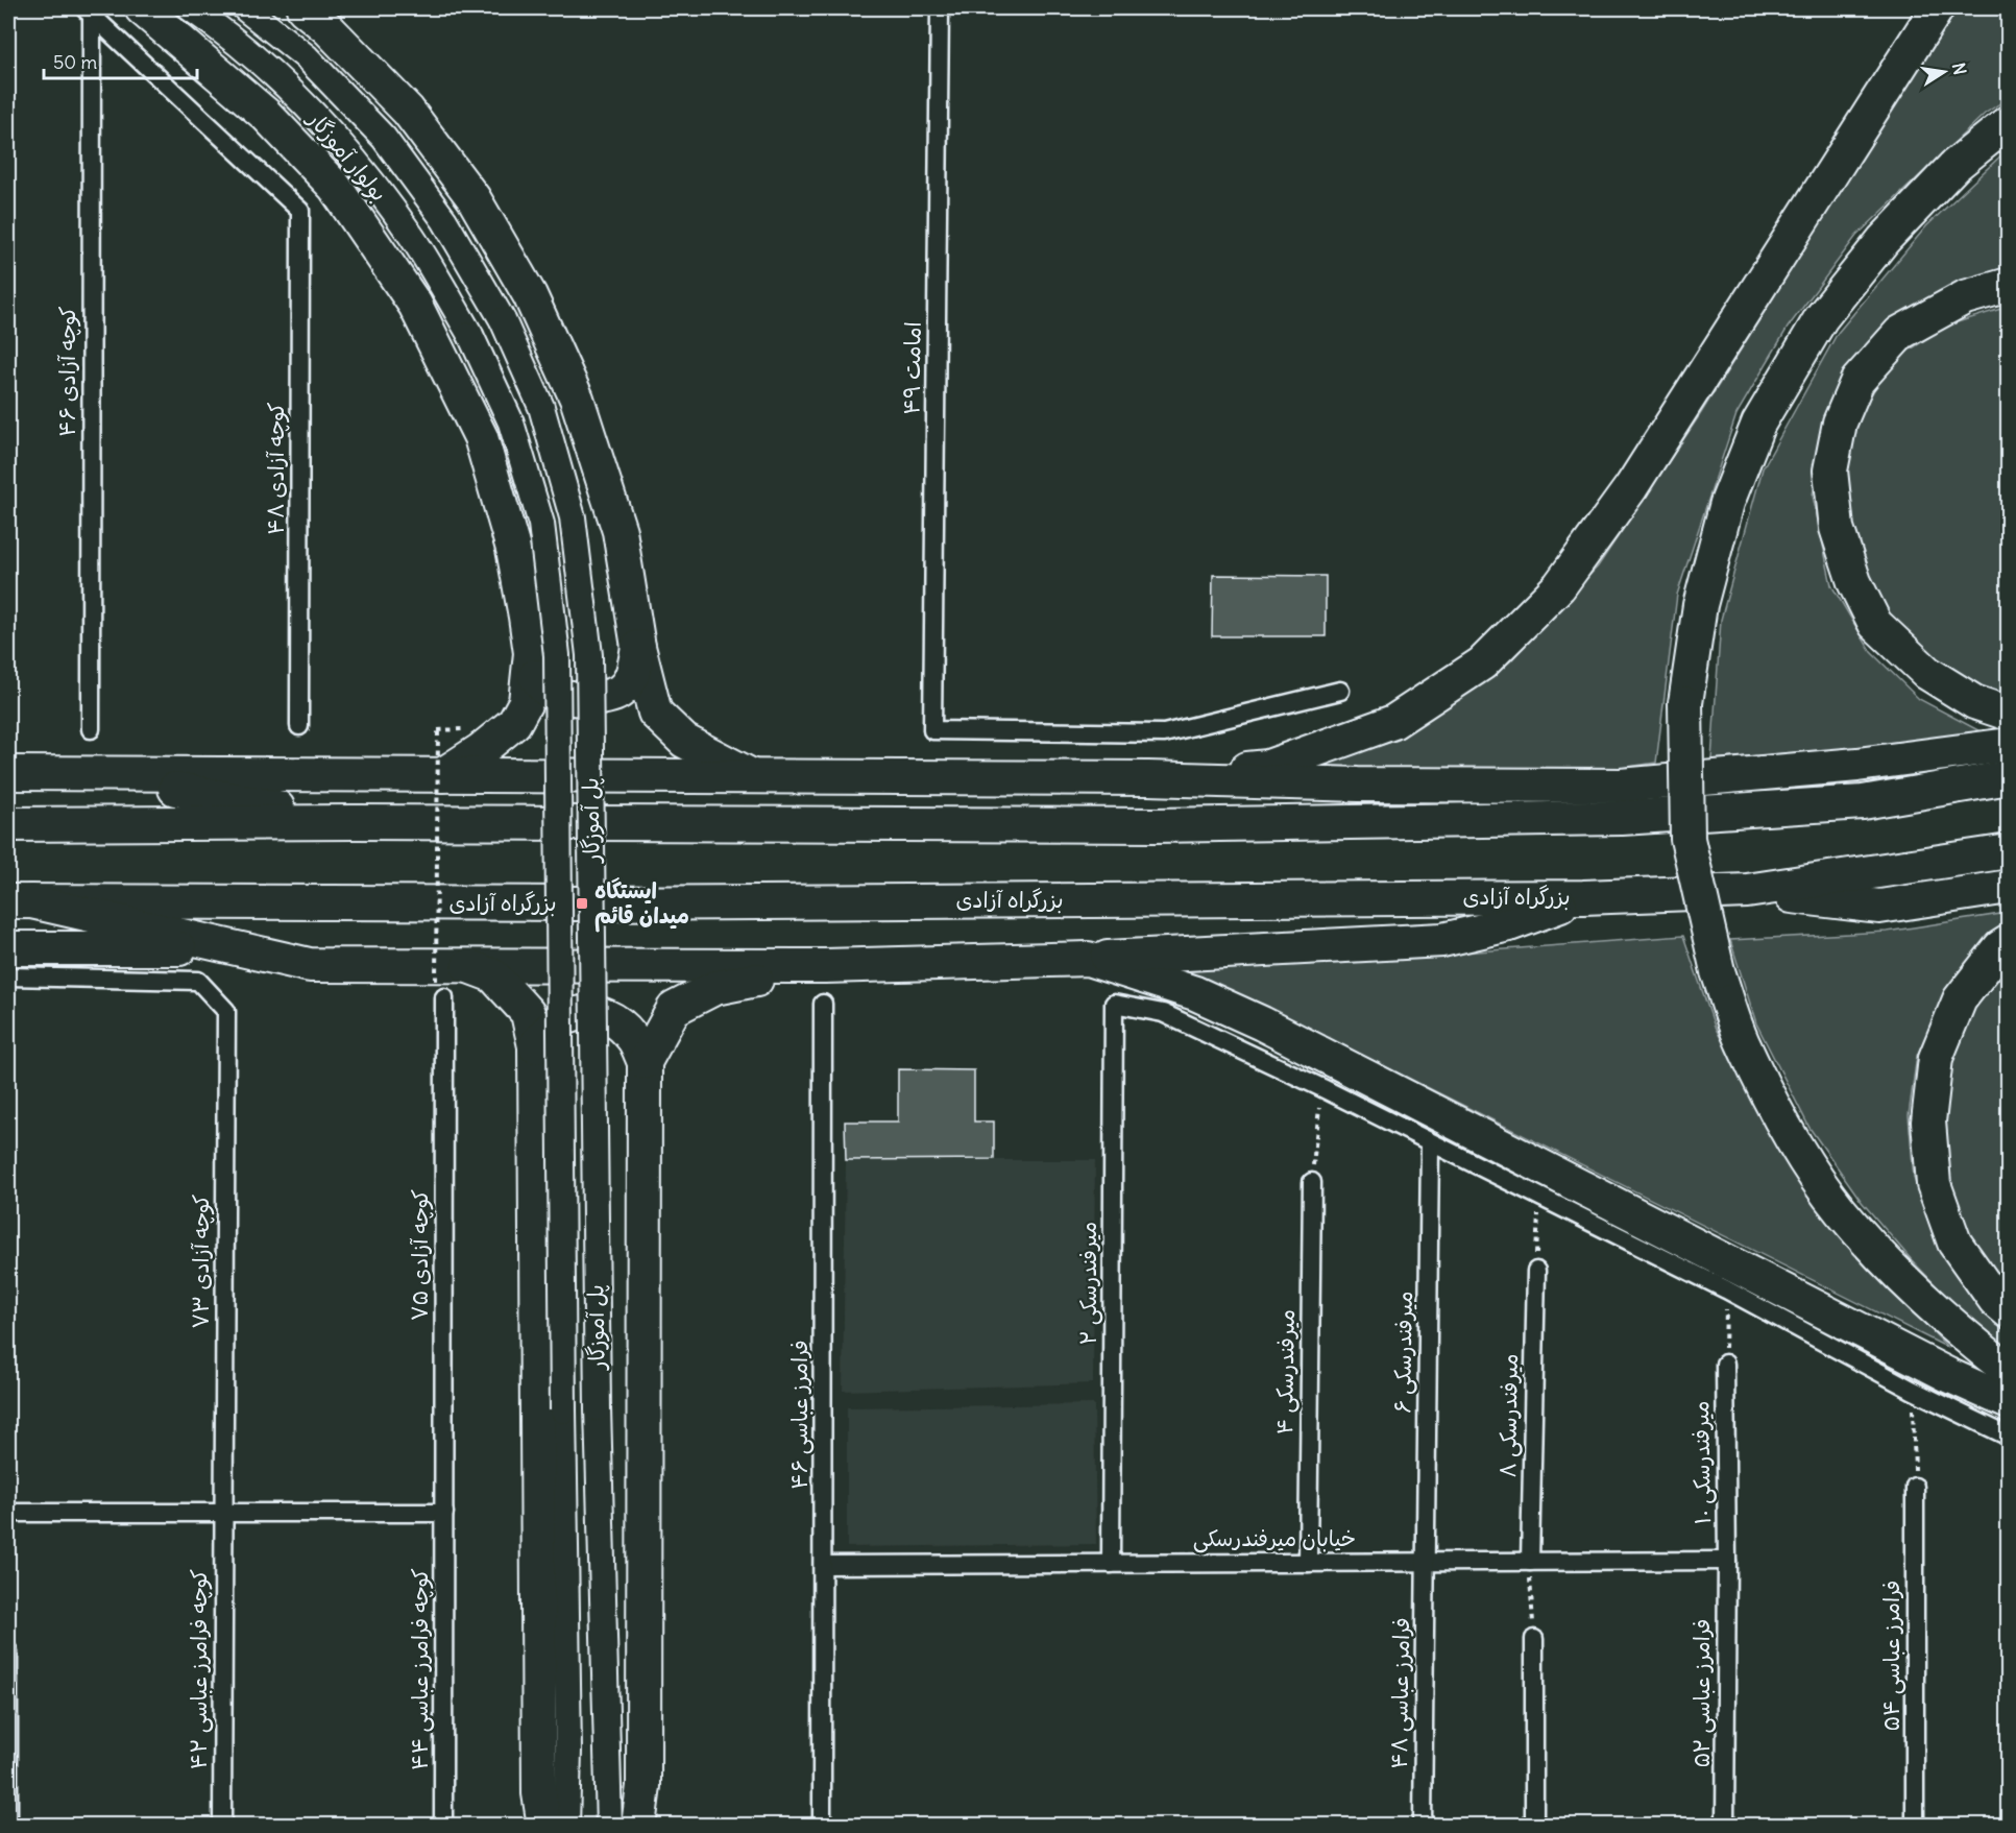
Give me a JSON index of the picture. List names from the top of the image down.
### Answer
{
  "streets": {
    "highway": ["بزرگراه آزادی"],
    "main road": ["بولوار آموزگار", "پل آموزگار"],
    "street": [
      "امامت ۴۹",
      "کوچه آزادی ۴۶",
      "کوچه آزادی ۴۸",
      "کوچه آزادی ۷۵",
      "کوچه آزادی ۷۳",
      "میرفندرسکی ۲",
      "میرفندرسکی ۶",
      "میرفندرسکی ۴",
      "فرامرز عباسی ۴۶",
      "میرفندرسکی ۸",
      "میرفندرسکی ۱۰",
      "خیابان میرفندرسکی",
      "فرامرز عباسی ۵۴",
      "کوچه فرامرز عباسی ۴۲",
      "کوچه فرامرز عباسی ۴۴",
      "فرامرز عباسی ۴۸",
      "فرامرز عباسی ۵۲"
    ]
  },
  "crossings": [
    ["بولوار آموزگار", "پل آموزگار"],
    ["کوچه آزادی ۴۶", "کوچه آزادی ۴۸"],
    ["کوچه آزادی ۷۵", "کوچه فرامرز عباسی ۴۴"],
    ["کوچه آزادی ۷۳", "کوچه فرامرز عباسی ۴۲"],
    ["میرفندرسکی ۲", "خیابان میرفندرسکی"],
    ["میرفندرسکی ۶", "خیابان میرفندرسکی"],
    ["میرفندرسکی ۶", "فرامرز عباسی ۴۸"],
    ["میرفندرسکی ۴", "خیابان میرفندرسکی"],
    ["فرامرز عباسی ۴۶", "خیابان میرفندرسکی"],
    ["میرفندرسکی ۸", "خیابان میرفندرسکی"],
    ["میرفندرسکی ۱۰", "خیابان میرفندرسکی"],
    ["میرفندرسکی ۱۰", "فرامرز عباسی ۵۲"],
    ["خیابان میرفندرسکی", "فرامرز عباسی ۴۸"],
    ["خیابان میرفندرسکی", "فرامرز عباسی ۵۲"]
  ],
  "places": {
    "transit": ["ایستگاه میدان قائم"]
  },
  "scale_bar": "50 m",
  "north": "right"
}
